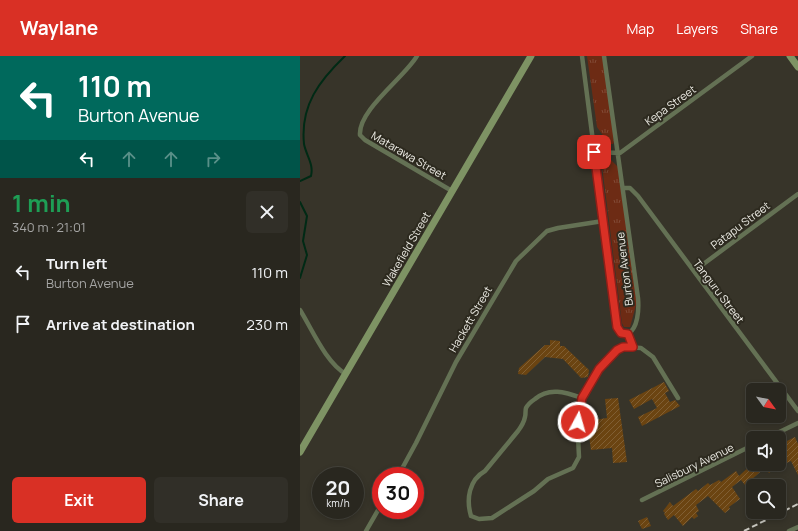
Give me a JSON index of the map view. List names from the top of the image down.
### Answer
{
  "streets": {
    "street": [
      "Kepa Street",
      "Matarawa Street",
      "Patapu Street",
      "Wakefield Street",
      "Burton Avenue",
      "Tanguru Street",
      "Hackett Street",
      "Salisbury Avenue"
    ]
  },
  "crossings": [
    ["Kepa Street", "Burton Avenue"],
    ["Matarawa Street", "Wakefield Street"],
    ["Patapu Street", "Tanguru Street"],
    ["Burton Avenue", "Tanguru Street"],
    ["Burton Avenue", "Hackett Street"]
  ],
  "north": "bottom right",
  "page": {
    "header": "Waylane",
    "nav": ["Map", "Layers", "Share"],
    "turn": ["110 m", "Burton Avenue"],
    "heading": ["1 min", "340 m · 21:01"],
    "list": [
      {
        "name": "Turn left",
        "note": "Burton Avenue",
        "value": "110 m"
      },
      {
        "name": "Arrive at destination",
        "value": "230 m"
      }
    ],
    "speed": "20 km/h",
    "limit": "30",
    "buttons": ["Exit", "Share"]
  }
}
